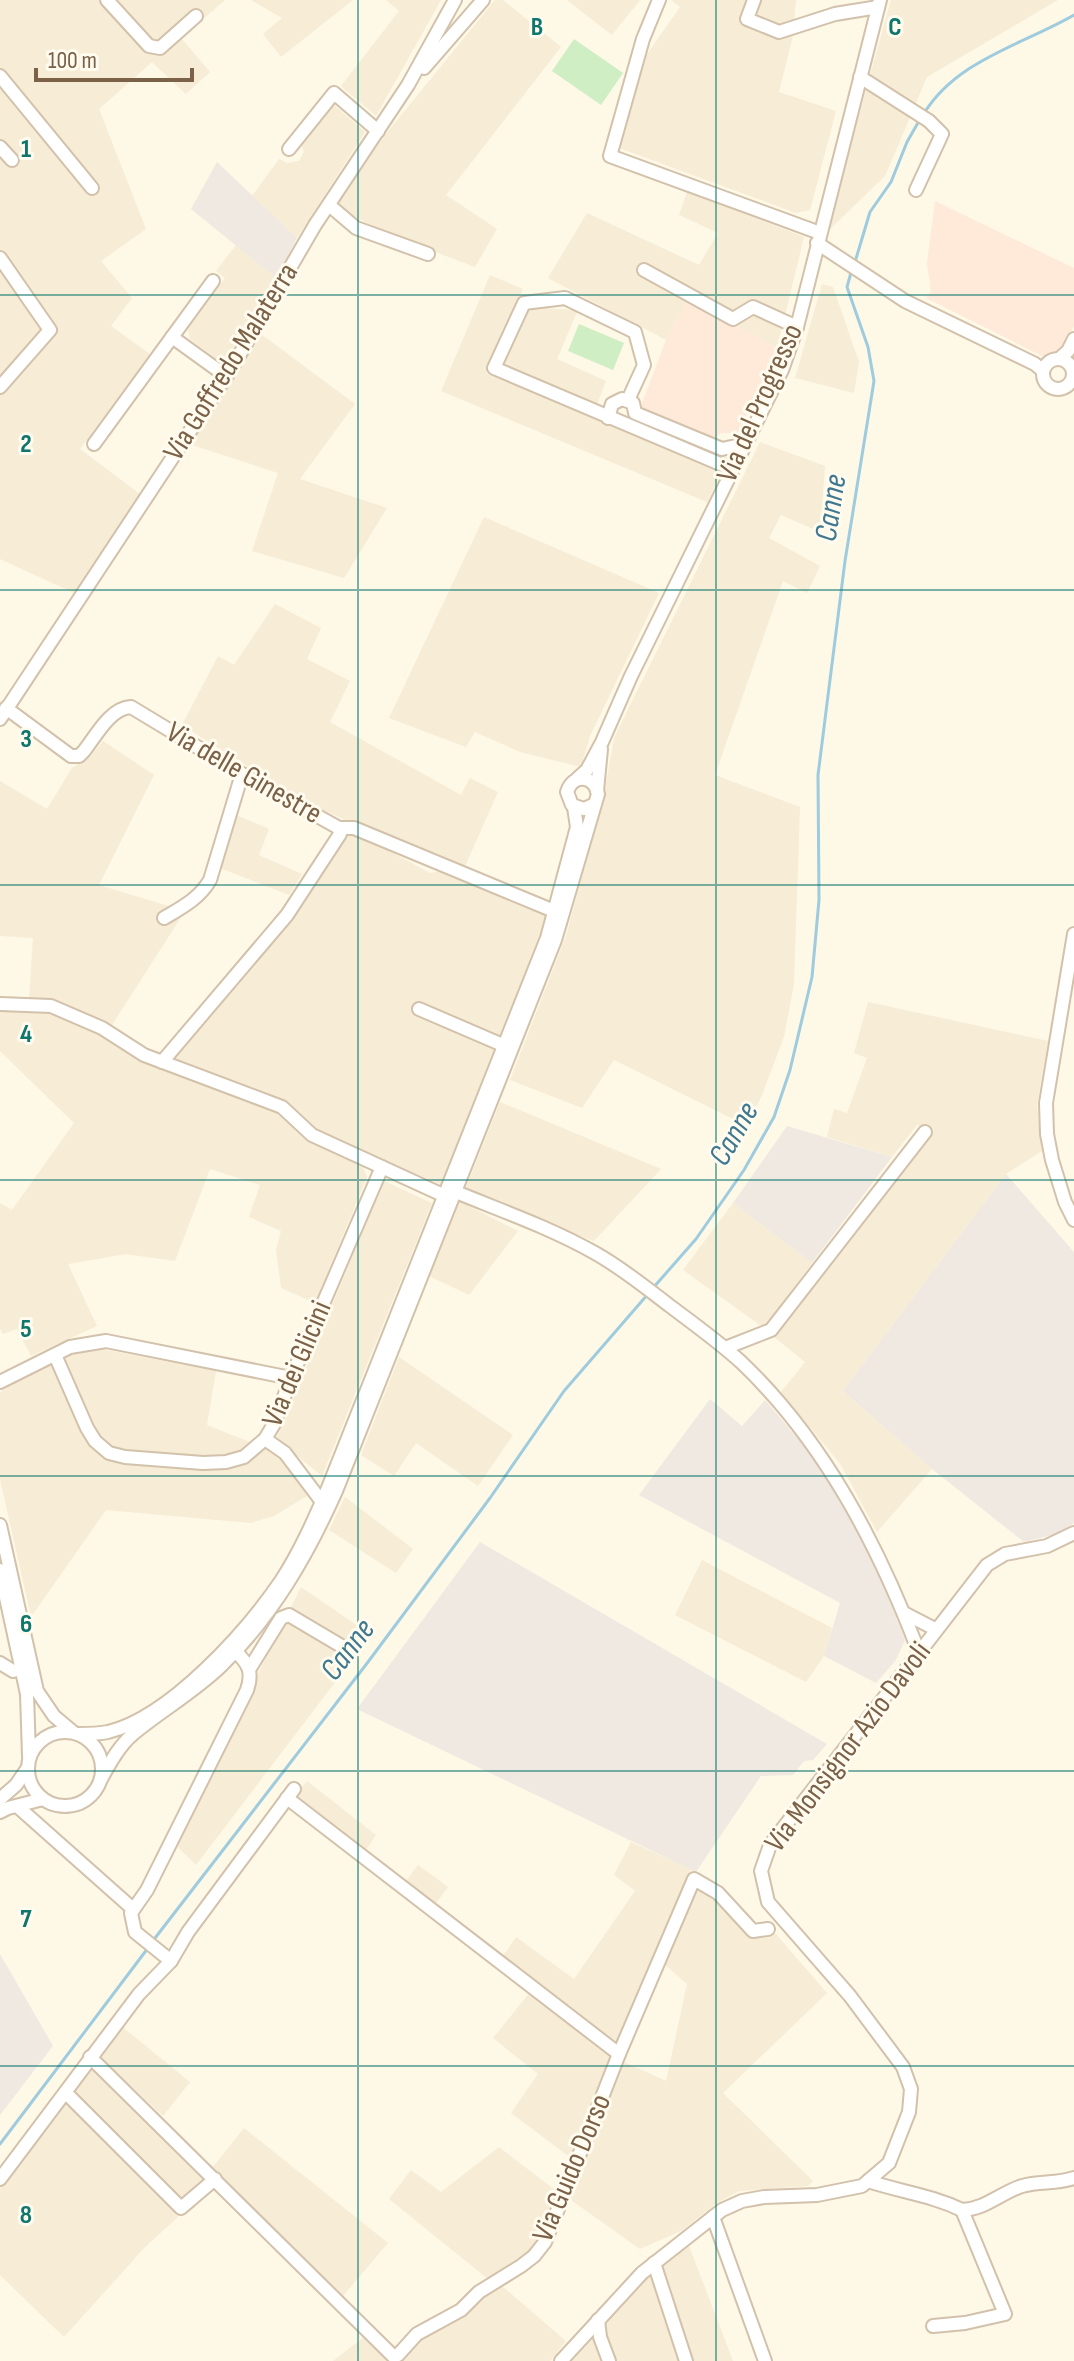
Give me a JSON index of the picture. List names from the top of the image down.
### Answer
{
  "streets": {
    "street": [
      "Via Goffredo Malaterra",
      "Via del Progresso",
      "Via delle Ginestre",
      "Via dei Glicini",
      "Via Monsignor Azio Davoli",
      "Via Guido Dorso"
    ]
  },
  "crossings": [
    ["Via Goffredo Malaterra", "Via delle Ginestre"],
    ["Via Monsignor Azio Davoli", "Via Guido Dorso"]
  ],
  "water": ["Canne"],
  "scale_bar": "100 m",
  "grid": {
    "columns": ["B", "C"],
    "rows": [
      "1",
      "2",
      "3",
      "4",
      "5",
      "6",
      "7",
      "8"
    ]
  }
}
